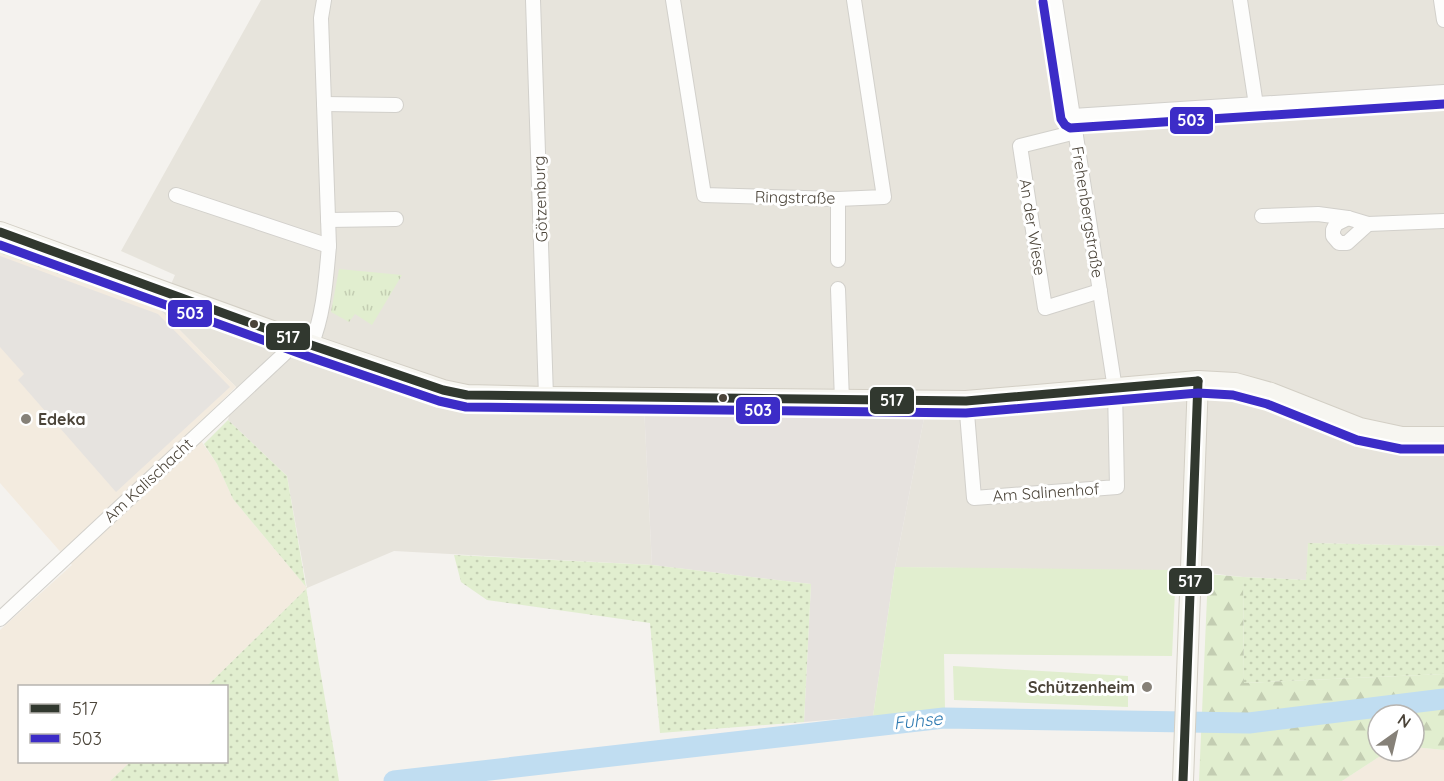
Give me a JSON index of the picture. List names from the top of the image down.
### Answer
{
  "streets": {
    "street": [
      "Ringstraße",
      "Götzenburg",
      "Frehenbergstraße",
      "An der Wiese",
      "Am Kalischacht",
      "Am Salinenhof"
    ]
  },
  "crossings": [
    ["Frehenbergstraße", "An der Wiese"],
    ["Frehenbergstraße", "Am Salinenhof"]
  ],
  "water": ["Fuhse"],
  "places": ["Edeka", "Schützenheim"],
  "lines": ["transit line 503", "transit line 517"],
  "legend": ["517", "503"],
  "north": "top right"
}
